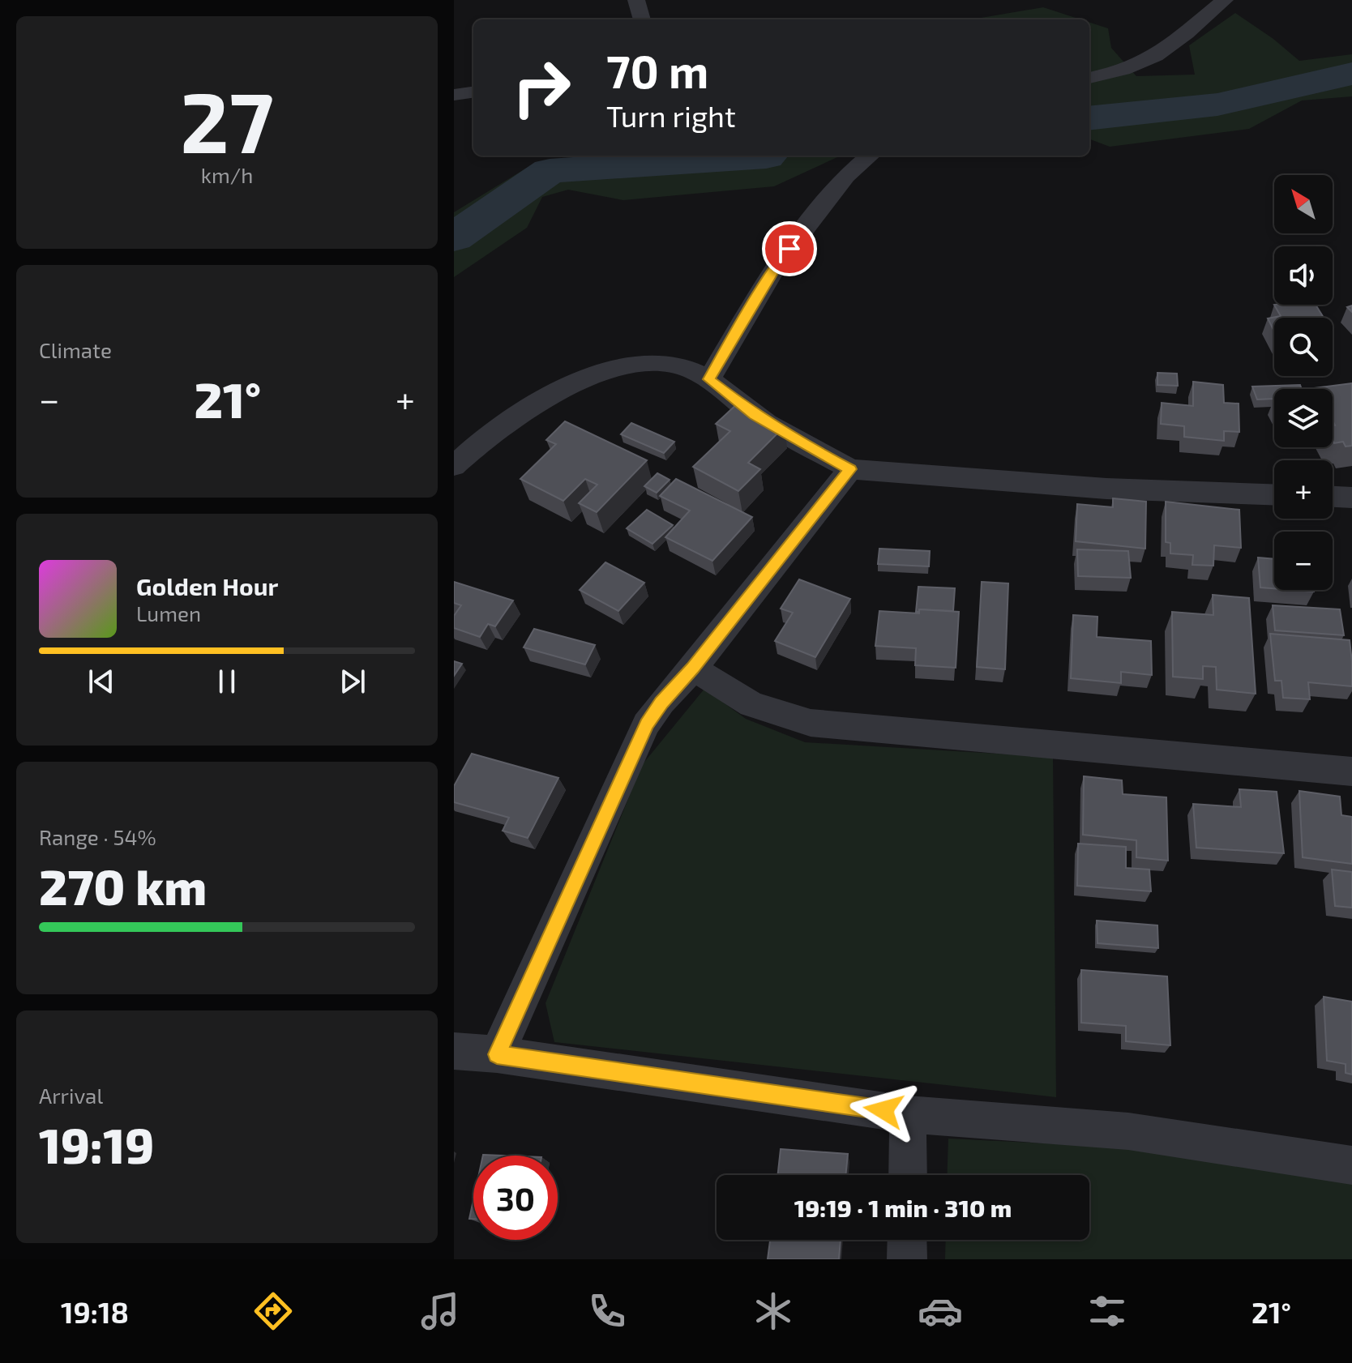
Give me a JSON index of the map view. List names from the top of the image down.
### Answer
{
  "north": "top left",
  "page": {
    "tile": [
      ["27", "km/h"],
      "Climate",
      ["Range · 54%", "270 km"],
      ["Arrival", "19:19"]
    ],
    "turn": ["70 m", "Turn right"],
    "map_buttons": ["+", "−"],
    "heat": ["−", "21°", "+"],
    "song": ["Golden Hour", "Lumen"],
    "limit": "30",
    "trip": "19:19 · 1 min · 310 m",
    "tabs": ["19:18", "21°"]
  }
}
